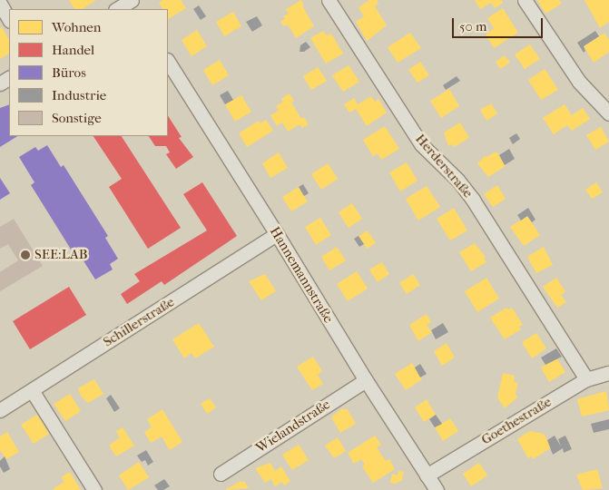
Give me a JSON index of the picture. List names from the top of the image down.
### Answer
{
  "streets": {
    "street": [
      "Herderstraße",
      "Hannemannstraße",
      "Schillerstraße",
      "Goethestraße",
      "Wielandstraße"
    ]
  },
  "crossings": [
    ["Herderstraße", "Goethestraße"],
    ["Hannemannstraße", "Schillerstraße"],
    ["Hannemannstraße", "Goethestraße"],
    ["Hannemannstraße", "Wielandstraße"]
  ],
  "places": ["SEE:LAB"],
  "legend": [
    "Wohnen",
    "Handel",
    "Büros",
    "Industrie",
    "Sonstige"
  ],
  "scale_bar": "50 m"
}
